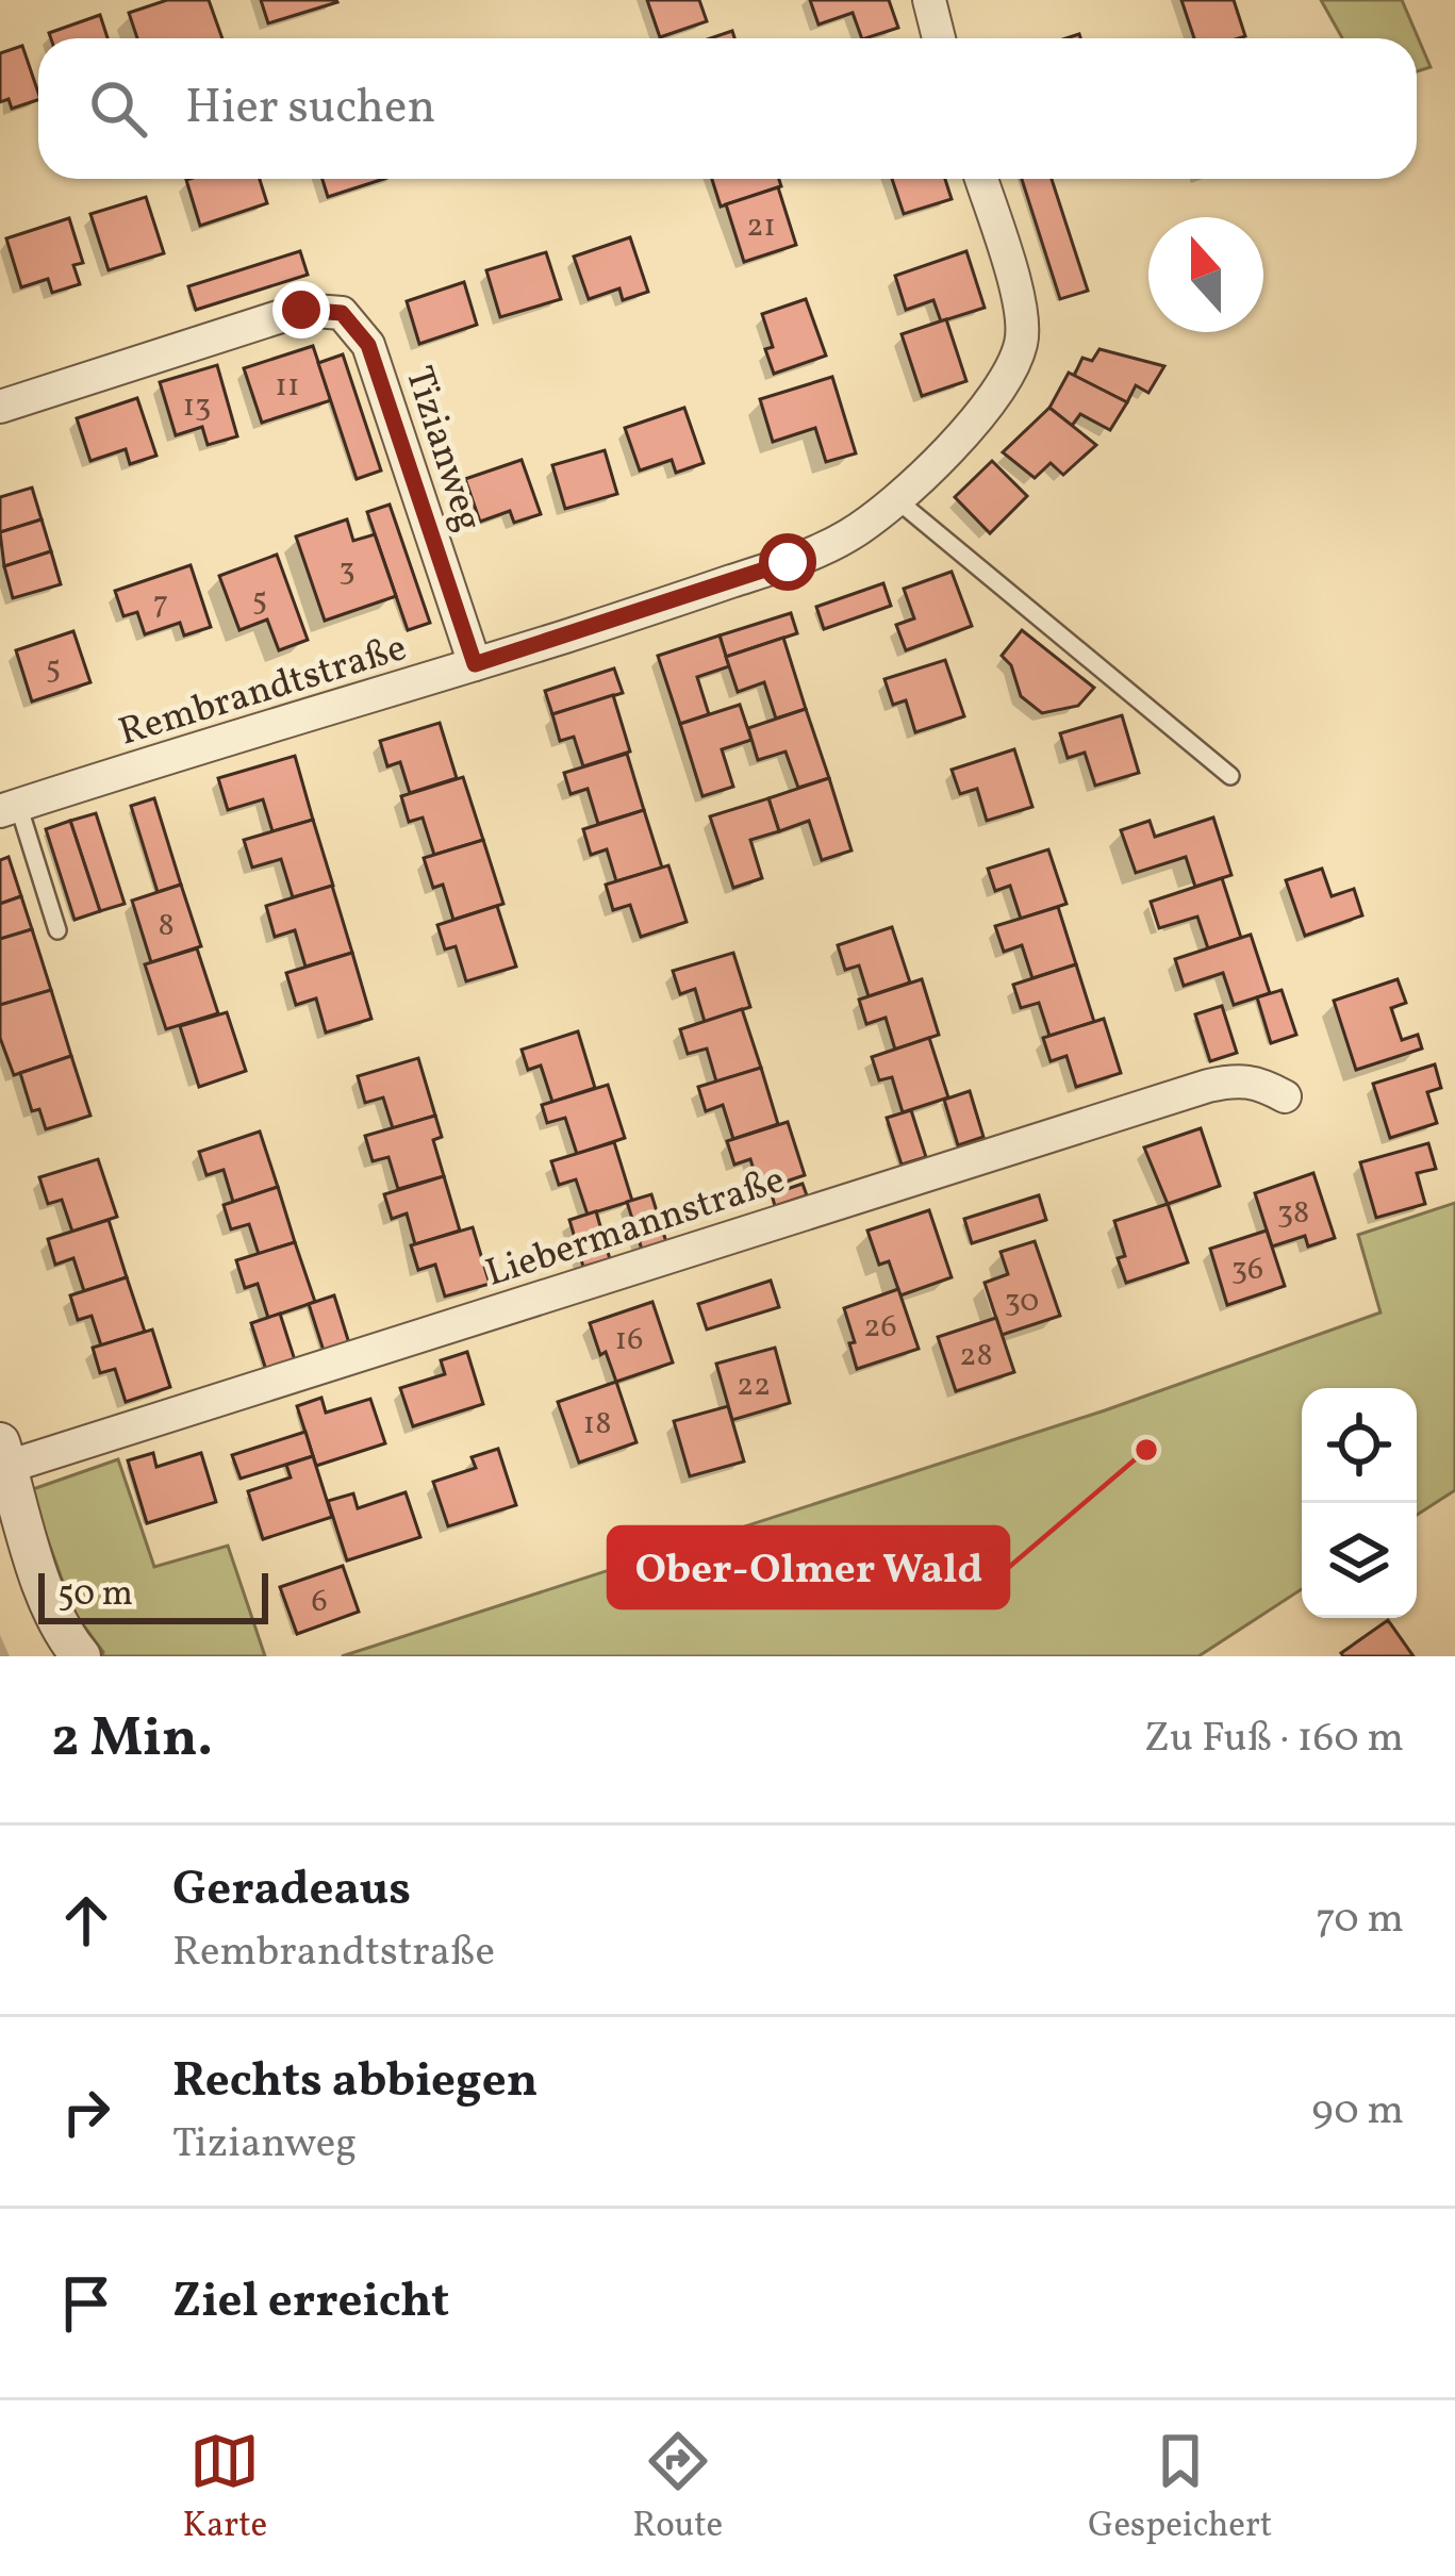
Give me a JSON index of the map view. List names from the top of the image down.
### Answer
{
  "streets": {
    "street": ["Tizianweg", "Rembrandtstraße", "Liebermannstraße"]
  },
  "crossings": [
    ["Tizianweg", "Rembrandtstraße"]
  ],
  "places": ["Ober-Olmer Wald"],
  "house_numbers": [
    "21",
    "11",
    "13",
    "3",
    "5",
    "7",
    "5",
    "8",
    "38",
    "36",
    "30",
    "26",
    "16",
    "28",
    "22",
    "18",
    "6"
  ],
  "scale_bar": "50 m",
  "north": "top",
  "page": {
    "search": "Hier suchen",
    "scale": "50 m",
    "heading": ["2 Min.", "Zu Fuß · 160 m"],
    "list": [
      ["Geradeaus", "Rembrandtstraße", "70 m"],
      ["Rechts abbiegen", "Tizianweg", "90 m"],
      "Ziel erreicht"
    ],
    "nav": ["Karte", "Route", "Gespeichert"]
  }
}
